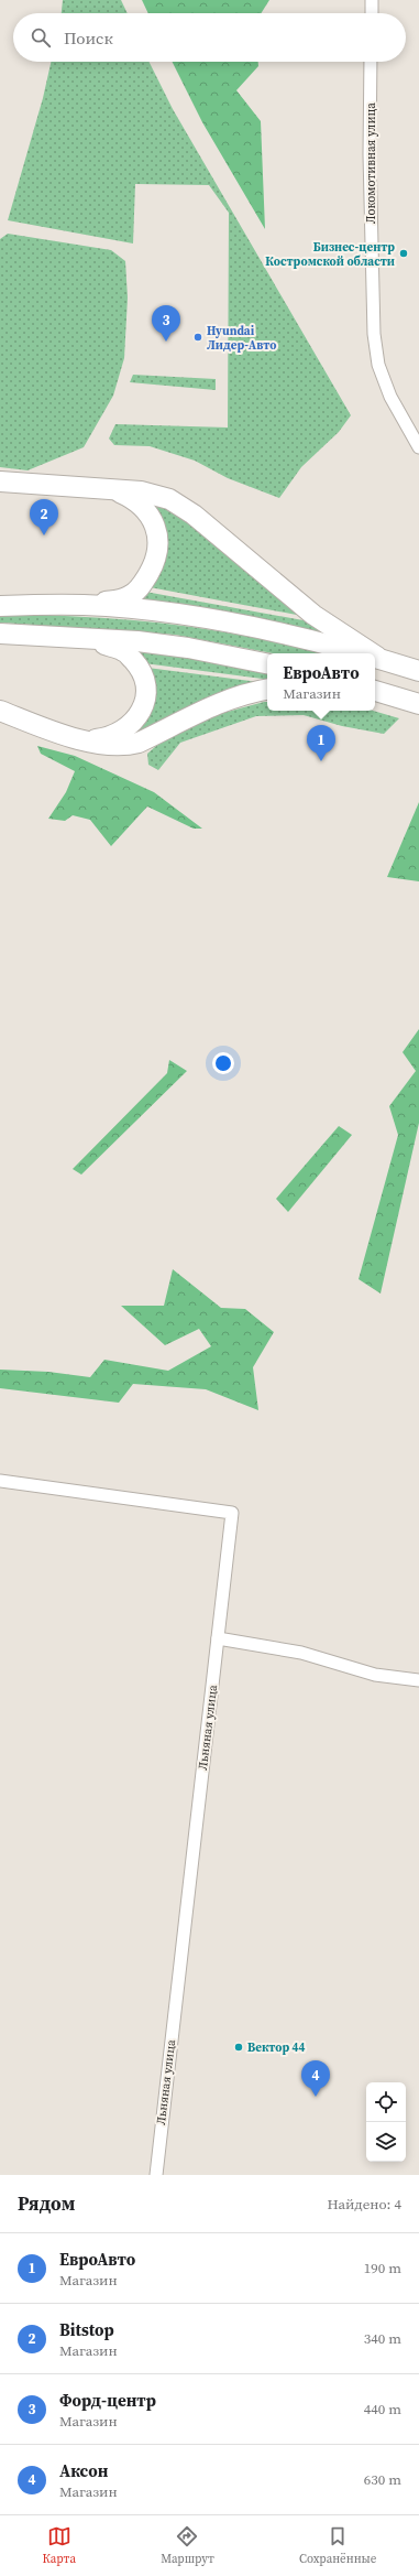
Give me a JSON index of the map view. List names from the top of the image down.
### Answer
{
  "streets": {
    "street": ["Локомотивная улица", "Льняная улица"]
  },
  "places": ["Бизнес-центр Костромской области", "Hyundai Лидер-Авто", "Вектор 44"],
  "page": {
    "search": "Поиск",
    "pins": [
      "3",
      "2",
      "1",
      "4"
    ],
    "popup": ["ЕвроАвто", "Магазин"],
    "heading": ["Рядом", "Найдено: 4"],
    "list": [
      {
        "mark": "1",
        "name": "ЕвроАвто",
        "note": "Магазин",
        "value": "190 m"
      },
      {
        "mark": "2",
        "name": "Bitstop",
        "note": "Магазин",
        "value": "340 m"
      },
      {
        "mark": "3",
        "name": "Форд-центр",
        "note": "Магазин",
        "value": "440 m"
      },
      {
        "mark": "4",
        "name": "Аксон",
        "note": "Магазин",
        "value": "630 m"
      }
    ],
    "nav": ["Карта", "Маршрут", "Сохранённые"]
  }
}
